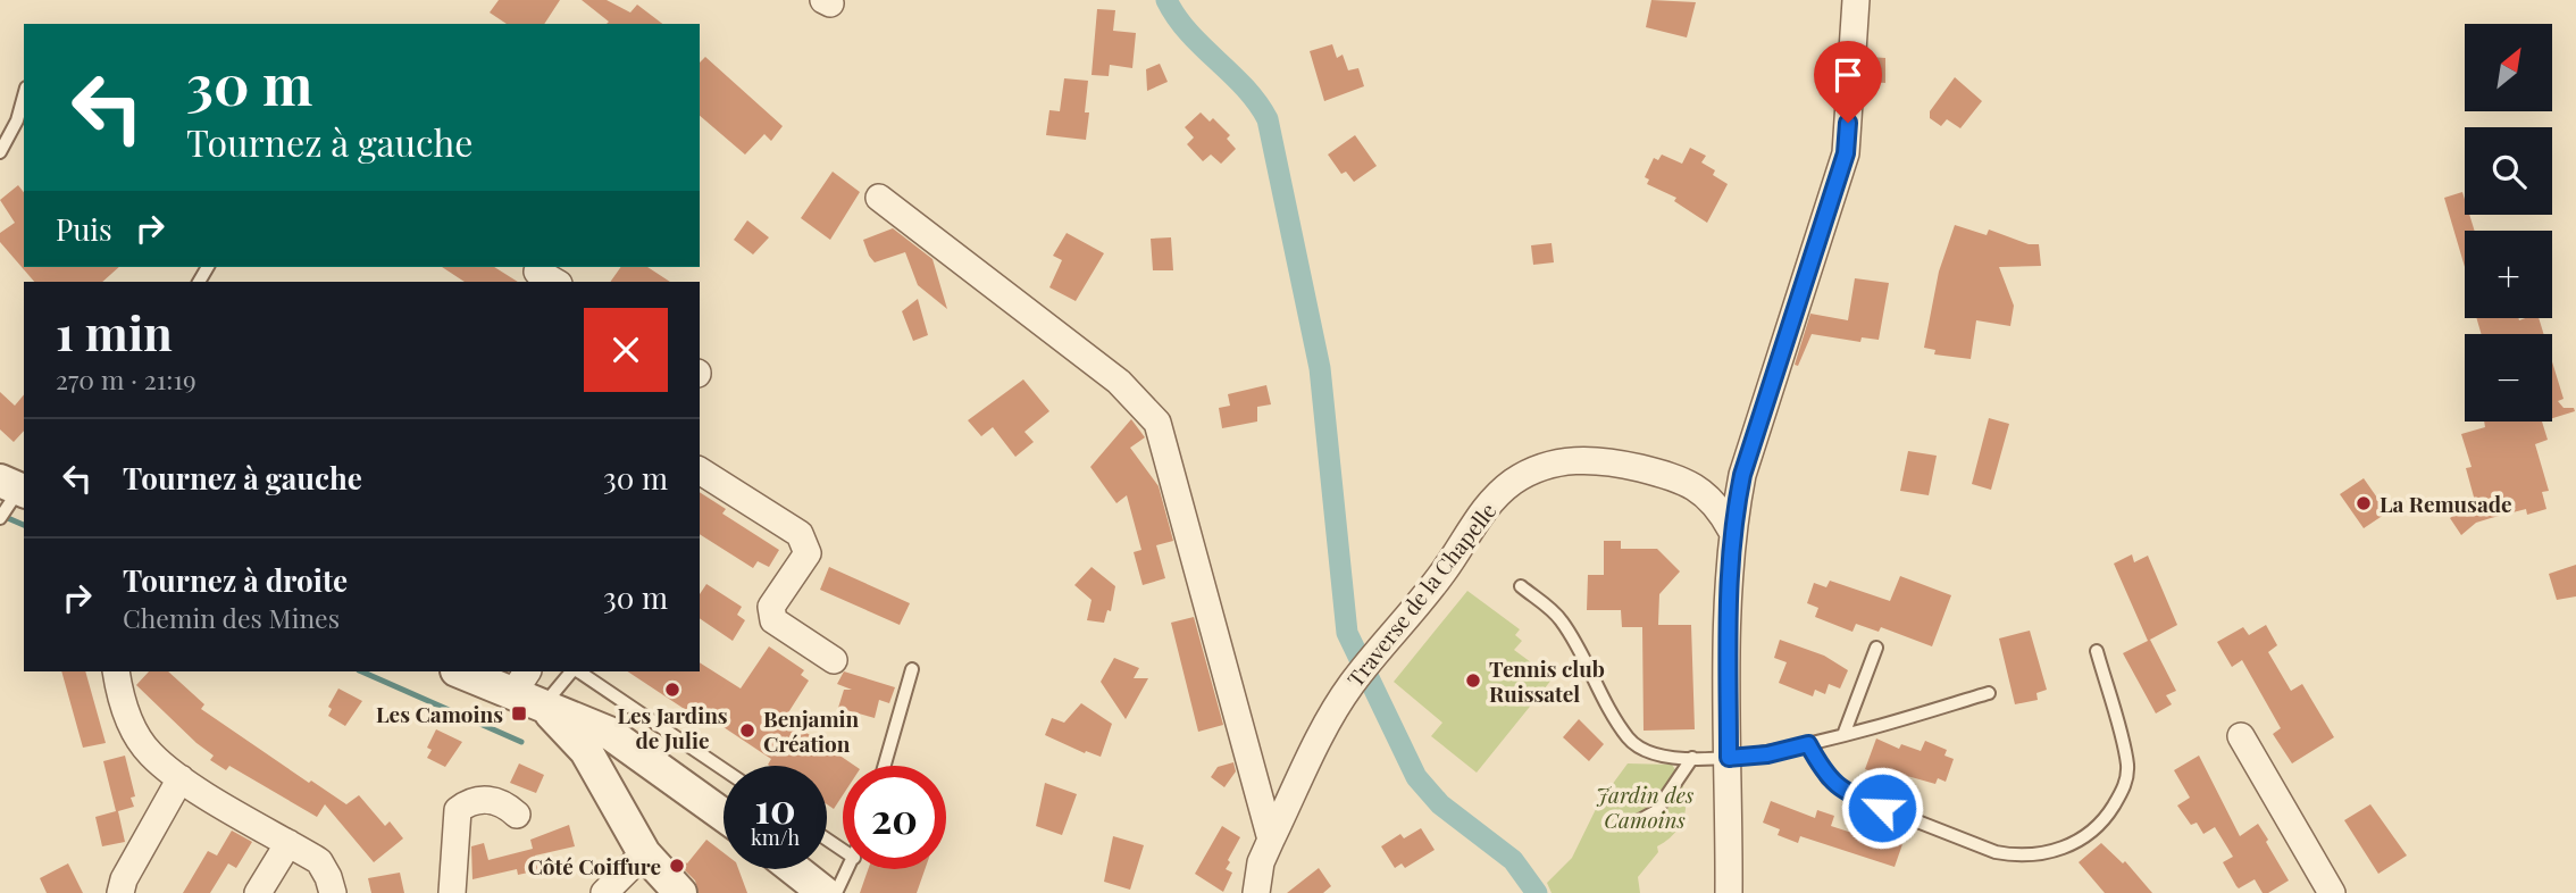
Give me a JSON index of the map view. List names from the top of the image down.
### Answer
{
  "streets": {
    "street": ["Traverse de la Chapelle"]
  },
  "parks": ["Jardin des Camoins"],
  "places": {
    "other": [
      "La Remusade",
      "Tennis club Ruissatel",
      "Les Jardins de Julie",
      "Benjamin Création",
      "Côté Coiffure"
    ],
    "transit": ["Les Camoins"]
  },
  "north": "top right",
  "page": {
    "map_buttons": ["+", "−"],
    "turn": ["30 m", "Tournez à gauche"],
    "then": "Puis",
    "heading": ["1 min", "270 m · 21:19"],
    "list": [
      {
        "name": "Tournez à gauche",
        "value": "30 m"
      },
      {
        "name": "Tournez à droite",
        "note": "Chemin des Mines",
        "value": "30 m"
      }
    ],
    "speed": "10 km/h",
    "limit": "20"
  }
}
